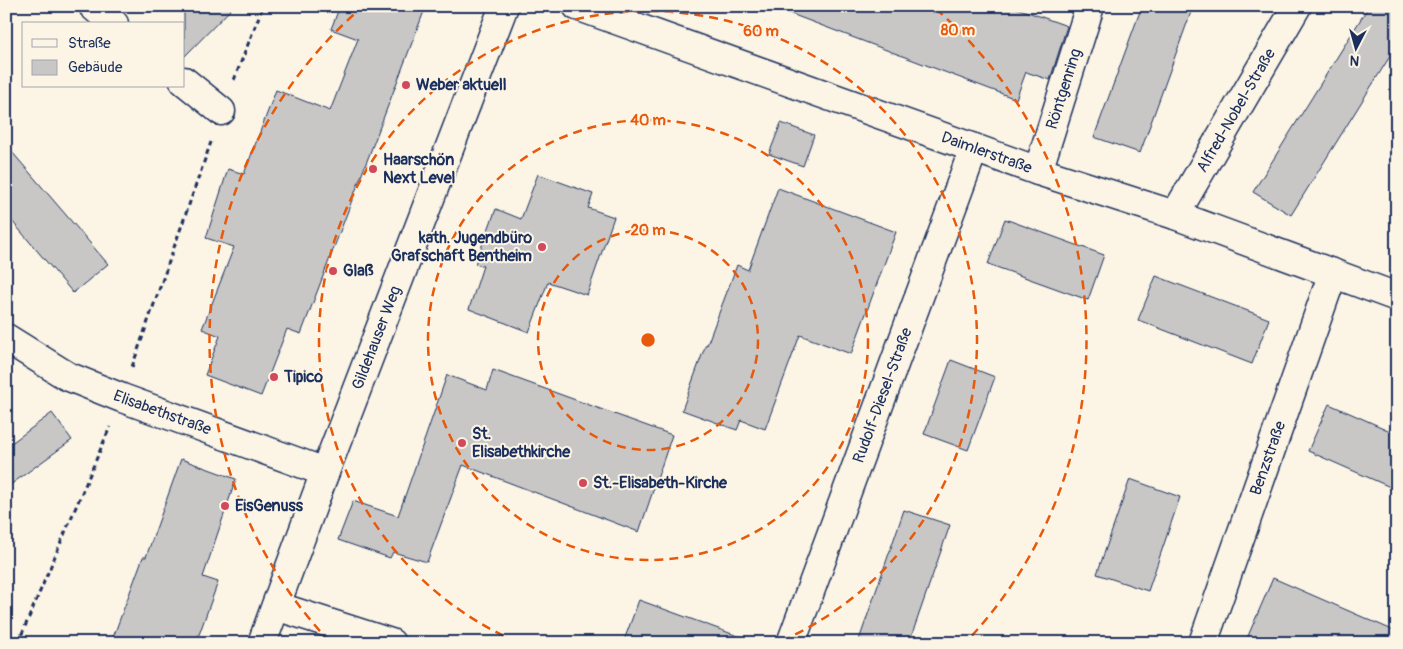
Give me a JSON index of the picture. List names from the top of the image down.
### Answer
{
  "streets": {
    "street": [
      "Röntgenring",
      "Alfred-Nobel-Straße",
      "Daimlerstraße",
      "Gildehauser Weg",
      "Rudolf-Diesel-Straße",
      "Elisabethstraße",
      "Benzstraße"
    ]
  },
  "crossings": [
    ["Röntgenring", "Daimlerstraße"],
    ["Alfred-Nobel-Straße", "Daimlerstraße"],
    ["Daimlerstraße", "Rudolf-Diesel-Straße"],
    ["Daimlerstraße", "Benzstraße"],
    ["Gildehauser Weg", "Elisabethstraße"]
  ],
  "places": [
    "Weber aktuell",
    "Haarschön Next Level",
    "kath. Jugendbüro Grafschaft Bentheim",
    "Glaß",
    "Tipico",
    "St. Elisabethkirche",
    "St.-Elisabeth-Kirche",
    "EisGenuss"
  ],
  "legend": ["Straße", "Gebäude"],
  "north": "bottom",
  "rings": [
    "80 m",
    "60 m",
    "40 m",
    "20 m"
  ]
}
